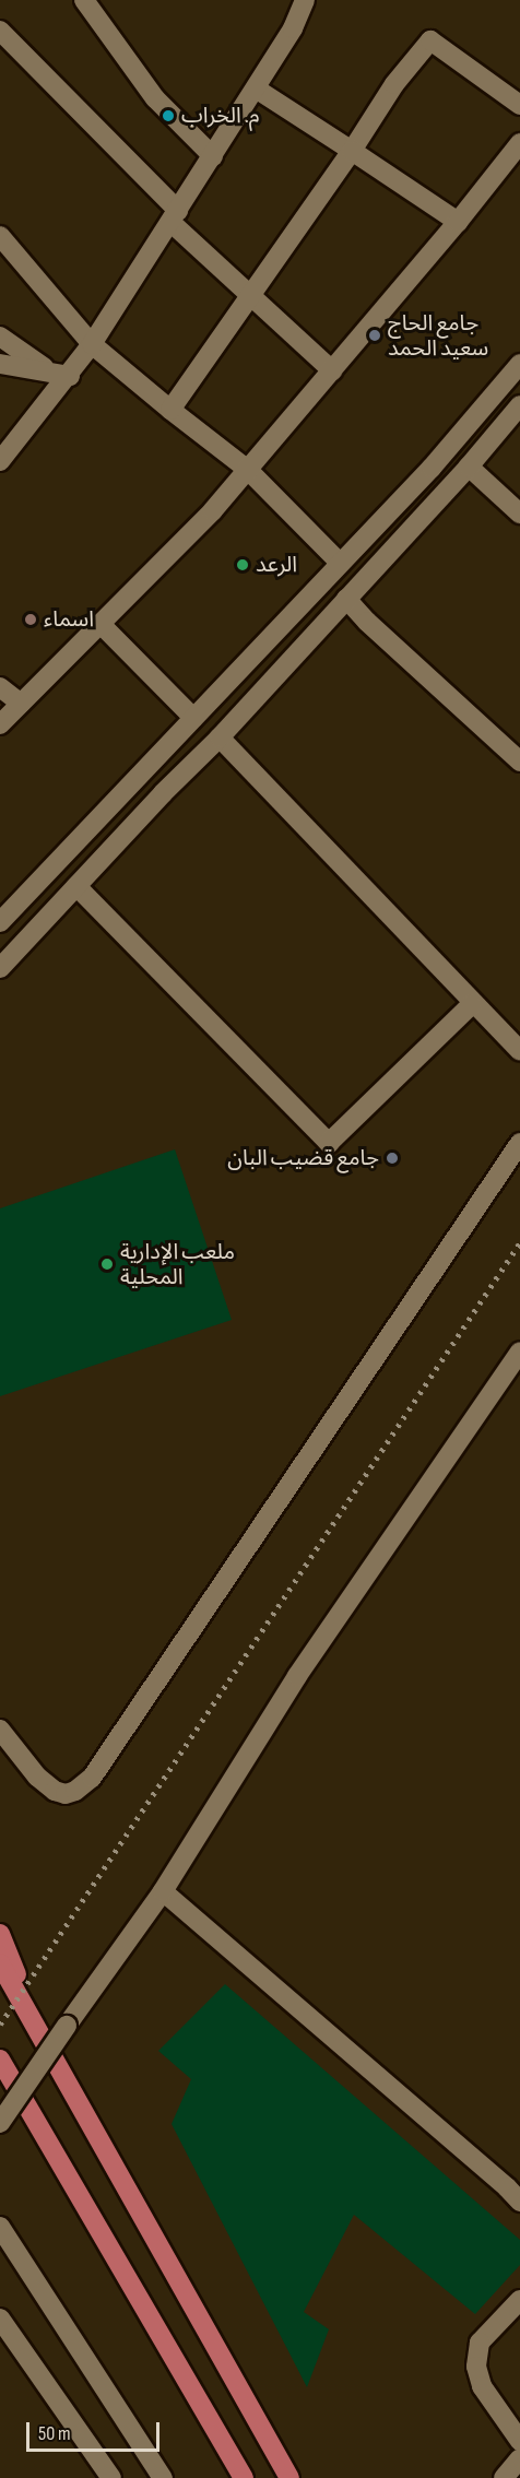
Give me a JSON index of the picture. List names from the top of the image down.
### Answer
{
  "places": [
    "م. الخراب",
    "جامع الحاج سعيد الحمد",
    "الرعد",
    "اسماء",
    "جامع قضيب البان",
    "ملعب الإدارية المحلية"
  ],
  "scale_bar": "50 m"
}
